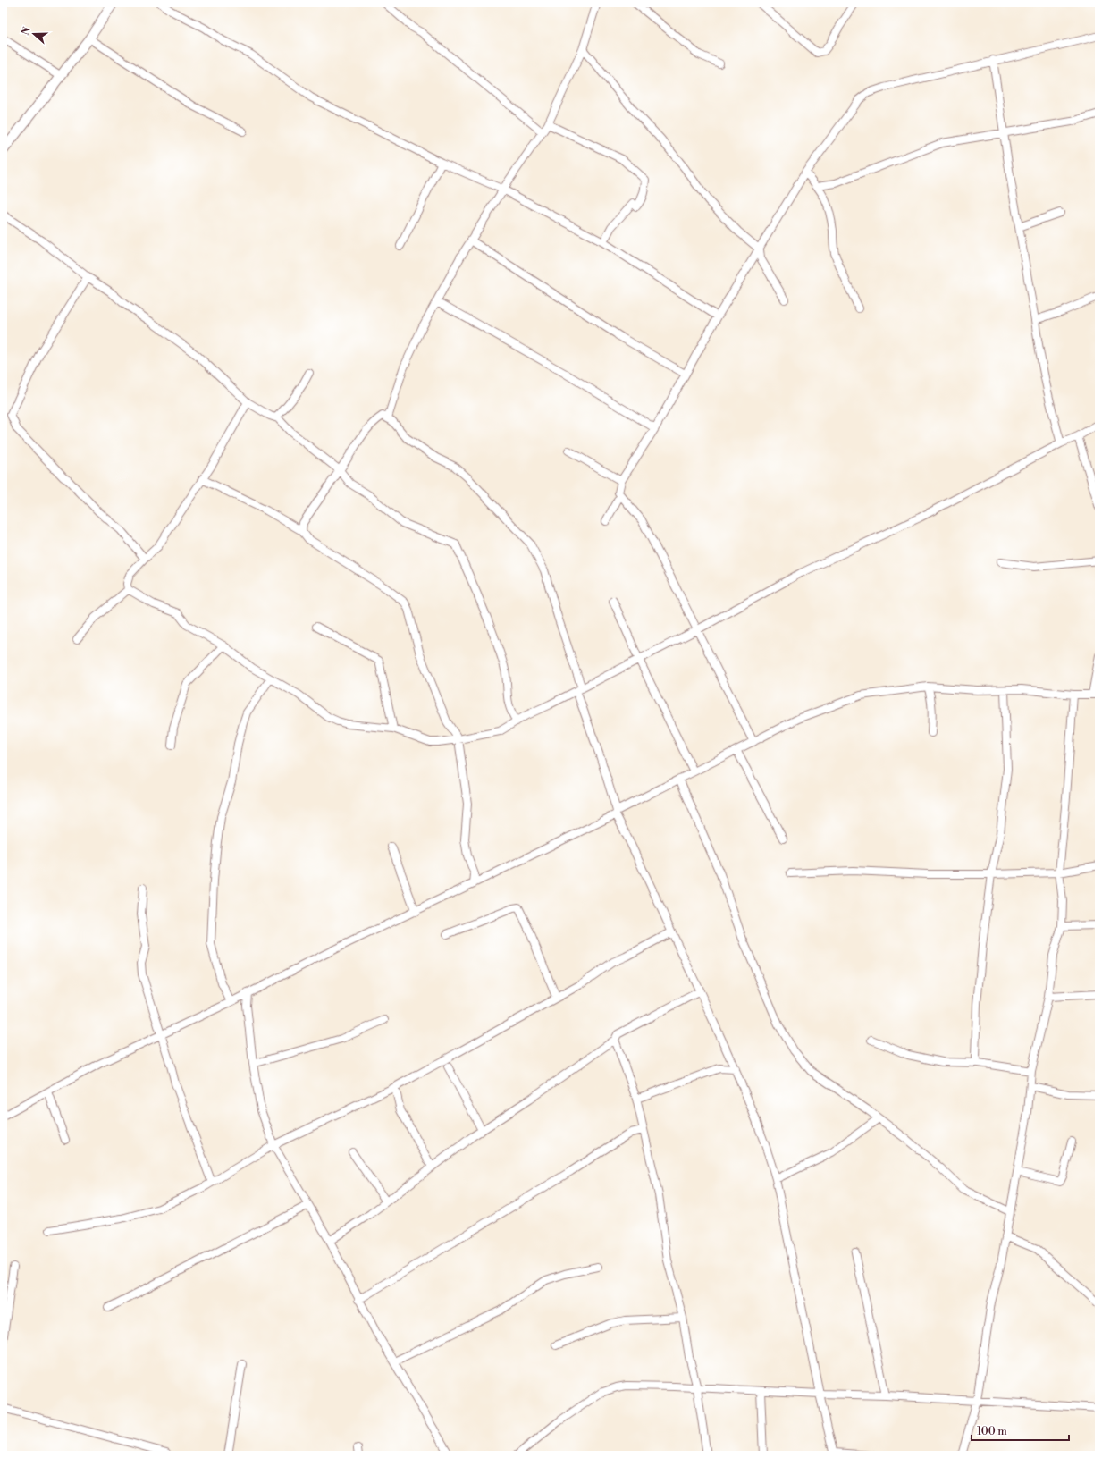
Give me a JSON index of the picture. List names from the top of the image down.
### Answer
{
  "scale_bar": "100 m",
  "north": "left"
}
